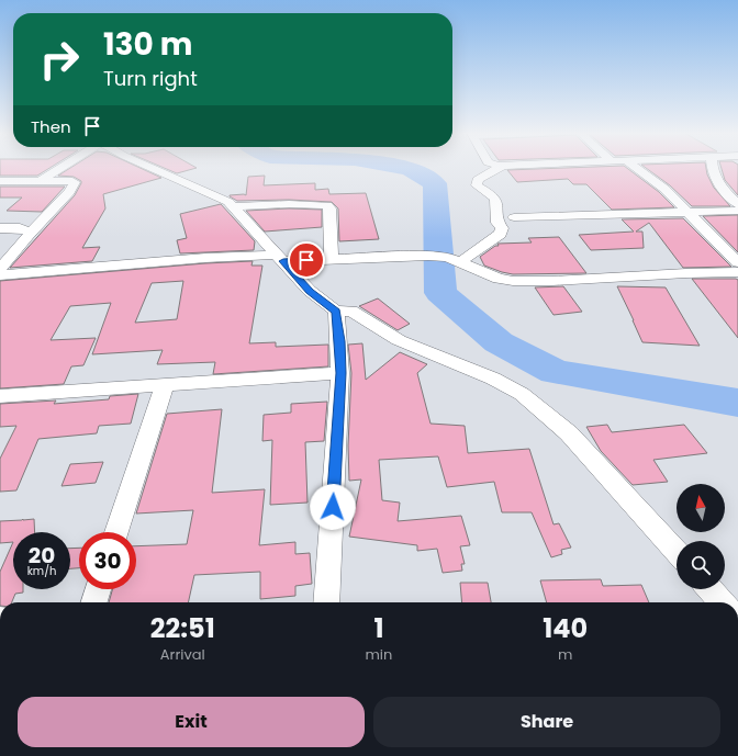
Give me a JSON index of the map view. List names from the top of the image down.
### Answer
{
  "north": "top",
  "page": {
    "turn": ["130 m", "Turn right"],
    "then": "Then",
    "speed": "20 km/h",
    "limit": "30",
    "eta": [
      "22:51",
      "Arrival",
      "1",
      "min",
      "140",
      "m"
    ],
    "buttons": ["Exit", "Share"]
  }
}
